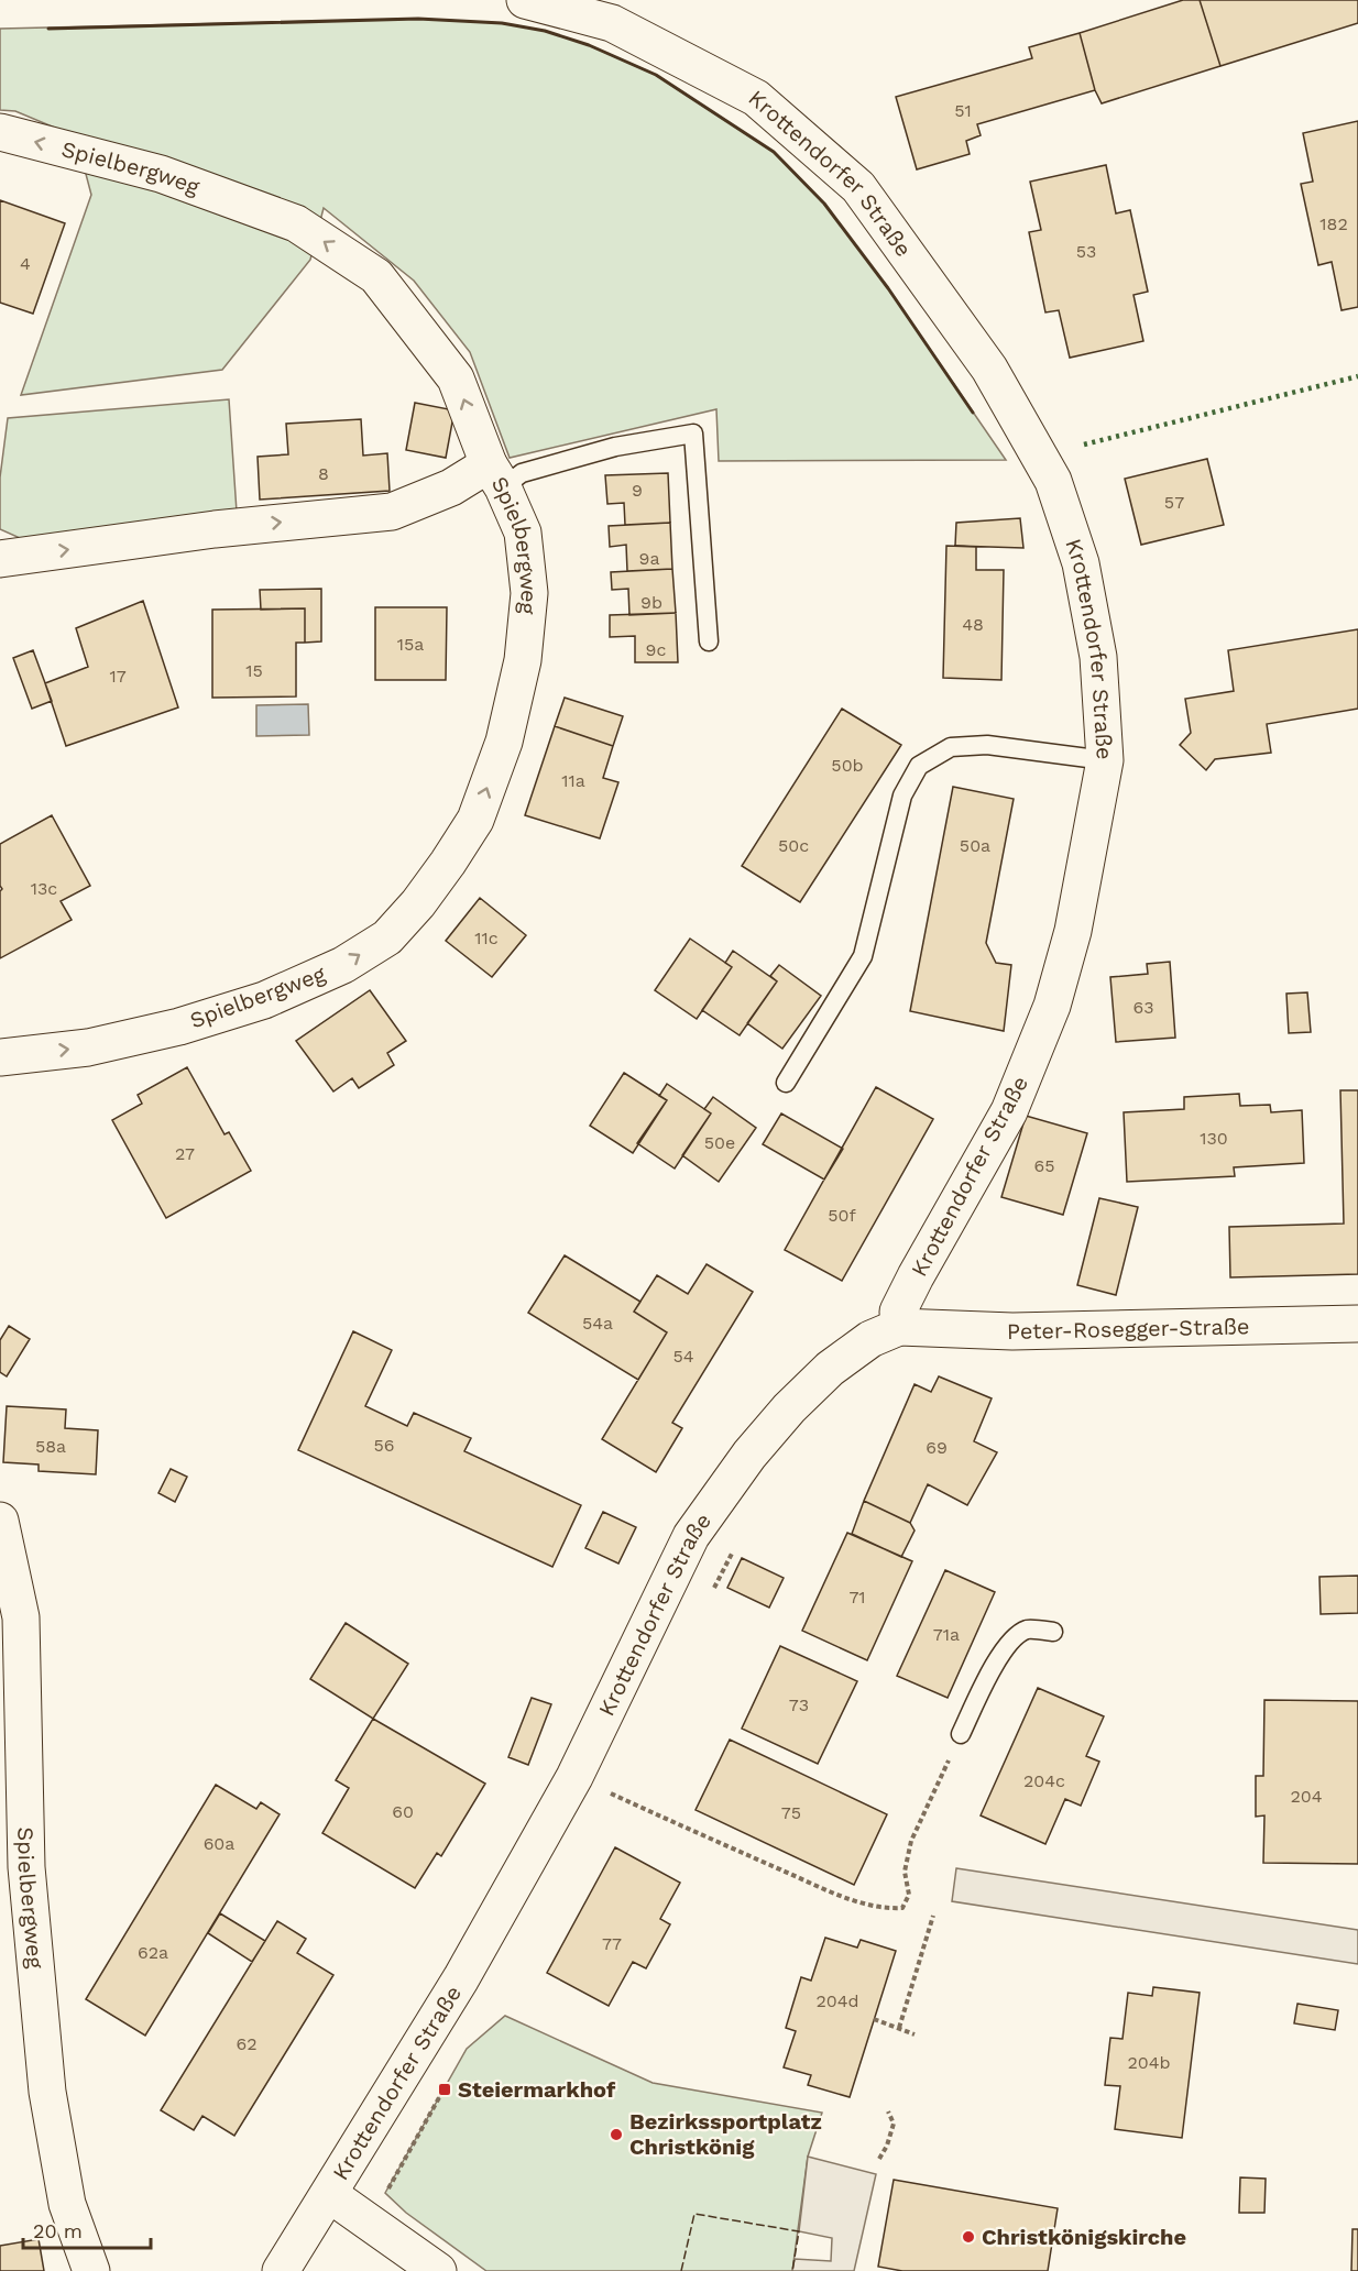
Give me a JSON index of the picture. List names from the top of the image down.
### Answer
{
  "streets": {
    "street": ["Spielbergweg", "Krottendorfer Straße", "Peter-Rosegger-Straße"]
  },
  "crossings": [
    ["Krottendorfer Straße", "Peter-Rosegger-Straße"]
  ],
  "places": {
    "transit": ["Steiermarkhof"],
    "other": ["Bezirkssportplatz Christkönig", "Christkönigskirche"]
  },
  "house_numbers": [
    "51",
    "182",
    "53",
    "4",
    "8",
    "9",
    "57",
    "9a",
    "9b",
    "48",
    "15a",
    "9c",
    "15",
    "17",
    "50b",
    "11a",
    "50c",
    "50a",
    "13c",
    "11c",
    "63",
    "130",
    "50e",
    "27",
    "65",
    "50f",
    "54a",
    "54",
    "56",
    "58a",
    "69",
    "71",
    "71a",
    "73",
    "204c",
    "204",
    "60",
    "75",
    "60a",
    "77",
    "62a",
    "204d",
    "62",
    "204b"
  ],
  "scale_bar": "20 m"
}
